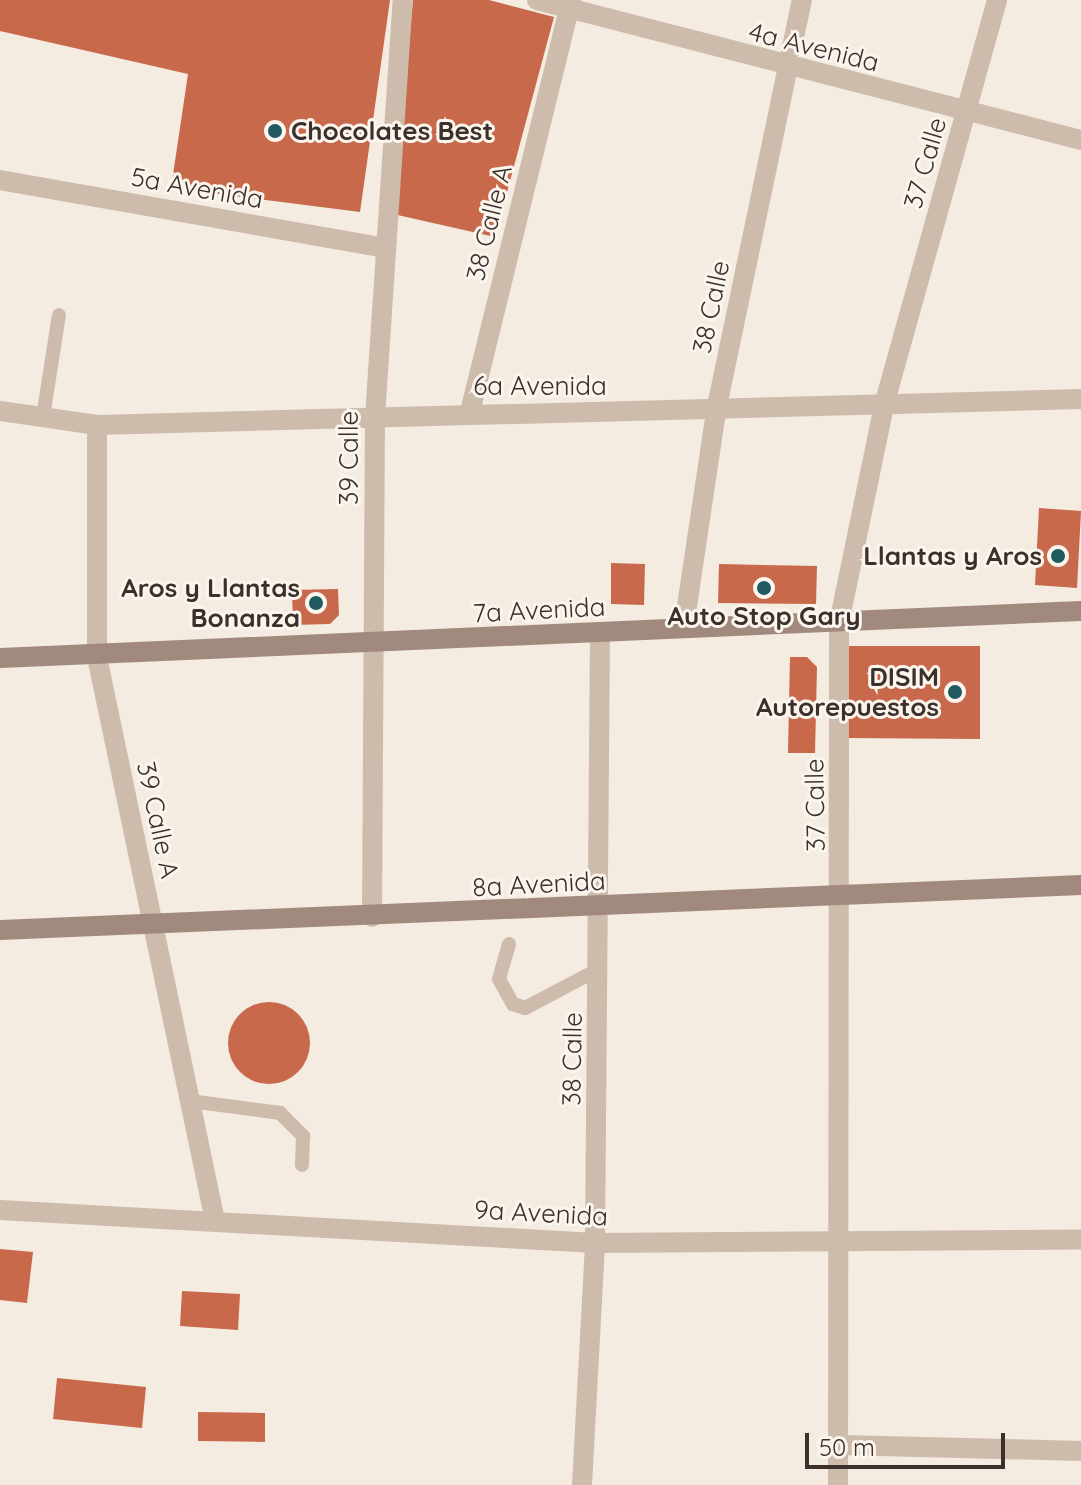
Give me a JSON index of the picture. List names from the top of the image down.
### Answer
{
  "streets": {
    "main road": ["7a Avenida", "8a Avenida"],
    "street": [
      "4a Avenida",
      "37 Calle",
      "5a Avenida",
      "38 Calle A",
      "38 Calle",
      "6a Avenida",
      "39 Calle",
      "39 Calle A",
      "9a Avenida"
    ]
  },
  "crossings": [
    ["4a Avenida", "37 Calle"],
    ["4a Avenida", "38 Calle A"],
    ["4a Avenida", "38 Calle"],
    ["37 Calle", "6a Avenida"],
    ["37 Calle", "7a Avenida"],
    ["37 Calle", "8a Avenida"],
    ["37 Calle", "9a Avenida"],
    ["5a Avenida", "39 Calle"],
    ["38 Calle A", "6a Avenida"],
    ["38 Calle", "6a Avenida"],
    ["38 Calle", "7a Avenida"],
    ["38 Calle", "8a Avenida"],
    ["38 Calle", "9a Avenida"],
    ["6a Avenida", "39 Calle"],
    ["6a Avenida", "39 Calle A"],
    ["39 Calle", "7a Avenida"],
    ["39 Calle", "8a Avenida"],
    ["7a Avenida", "39 Calle A"],
    ["39 Calle A", "8a Avenida"],
    ["39 Calle A", "9a Avenida"]
  ],
  "places": [
    "Chocolates Best",
    "Llantas y Aros",
    "Auto Stop Gary",
    "Aros y Llantas Bonanza",
    "DISIM Autorepuestos"
  ],
  "scale_bar": "50 m"
}
